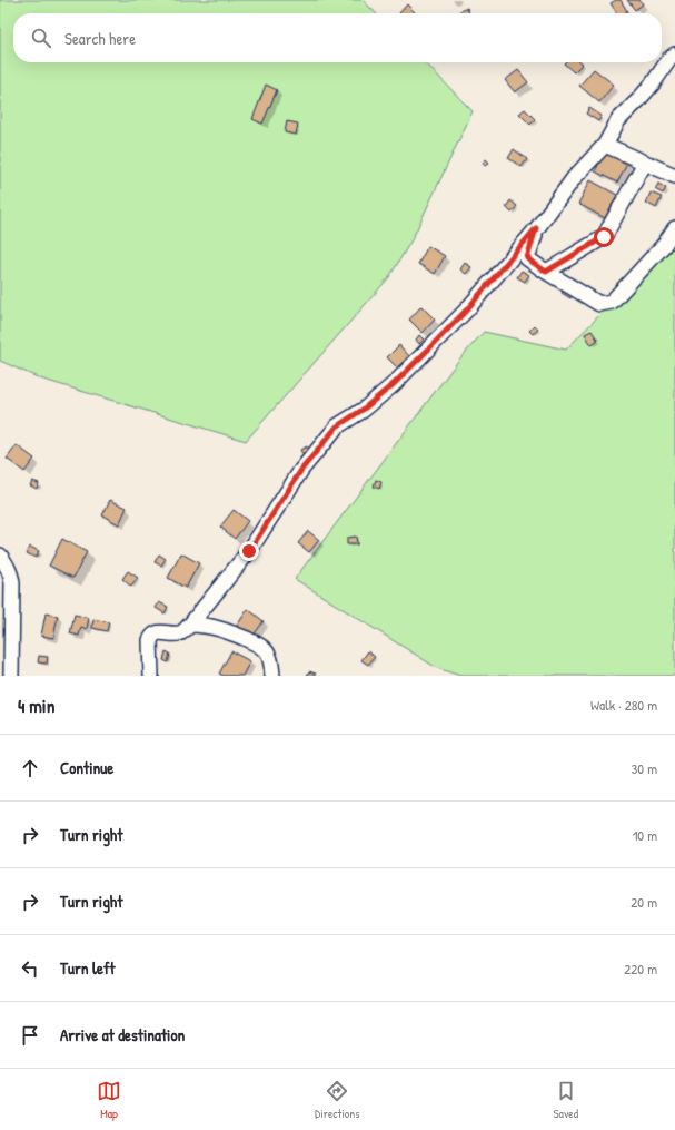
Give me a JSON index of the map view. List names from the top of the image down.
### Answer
{
  "page": {
    "search": "Search here",
    "heading": ["4 min", "Walk · 280 m"],
    "list": [
      ["Continue", "30 m"],
      ["Turn right", "10 m"],
      ["Turn right", "20 m"],
      ["Turn left", "220 m"],
      "Arrive at destination"
    ],
    "nav": ["Map", "Directions", "Saved"]
  }
}
